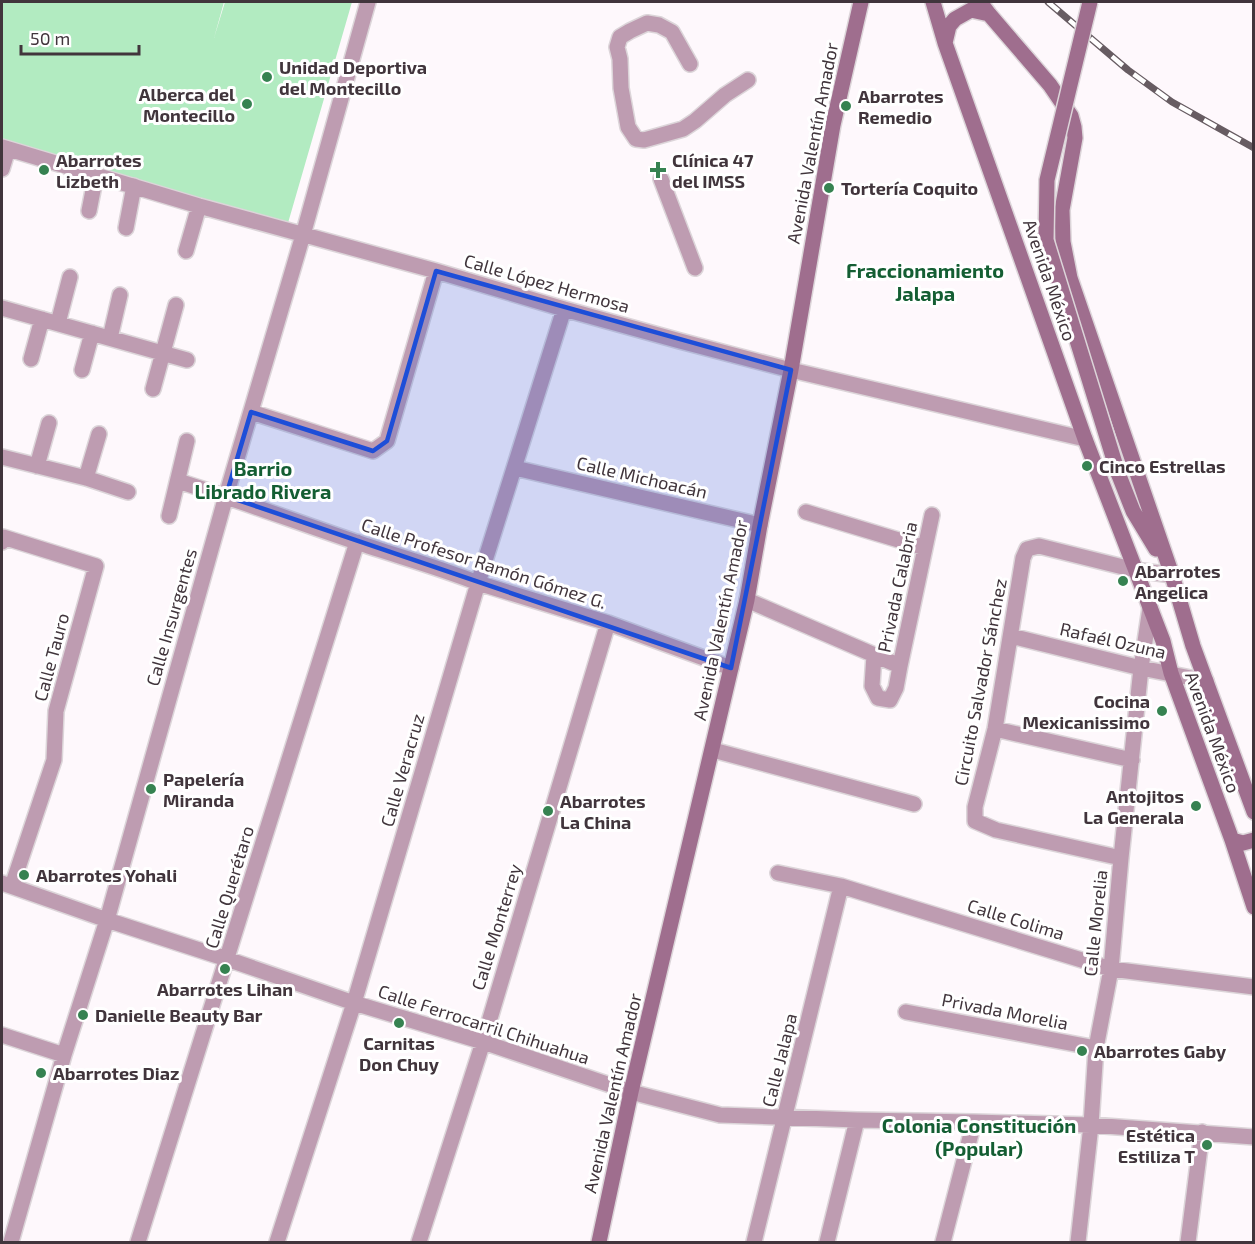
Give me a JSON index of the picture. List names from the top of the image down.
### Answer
{
  "streets": {
    "street": [
      "Avenida Valentín Amador",
      "Avenida México",
      "Calle López Hermosa",
      "Calle Michoacán",
      "Calle Profesor Ramón Gómez G.",
      "Privada Calabria",
      "Calle Insurgentes",
      "Rafaél Ozuna",
      "Calle Tauro",
      "Circuito Salvador Sánchez",
      "Calle Veracruz",
      "Calle Querétaro",
      "Calle Colima",
      "Calle Morelia",
      "Calle Monterrey",
      "Privada Morelia",
      "Calle Ferrocarril Chihuahua",
      "Calle Jalapa"
    ]
  },
  "crossings": [
    ["Avenida Valentín Amador", "Calle López Hermosa"],
    ["Avenida Valentín Amador", "Calle Michoacán"],
    ["Avenida Valentín Amador", "Calle Profesor Ramón Gómez G."],
    ["Avenida Valentín Amador", "Privada Calabria"],
    ["Avenida Valentín Amador", "Calle Ferrocarril Chihuahua"],
    ["Avenida México", "Calle López Hermosa"],
    ["Avenida México", "Rafaél Ozuna"],
    ["Avenida México", "Circuito Salvador Sánchez"],
    ["Avenida México", "Calle Morelia"],
    ["Calle López Hermosa", "Calle Insurgentes"],
    ["Calle López Hermosa", "Calle Veracruz"],
    ["Calle Michoacán", "Calle Veracruz"],
    ["Calle Profesor Ramón Gómez G.", "Calle Insurgentes"],
    ["Calle Profesor Ramón Gómez G.", "Calle Veracruz"],
    ["Calle Profesor Ramón Gómez G.", "Calle Querétaro"],
    ["Calle Profesor Ramón Gómez G.", "Calle Monterrey"],
    ["Calle Insurgentes", "Calle Ferrocarril Chihuahua"],
    ["Rafaél Ozuna", "Circuito Salvador Sánchez"],
    ["Rafaél Ozuna", "Calle Morelia"],
    ["Calle Tauro", "Calle Ferrocarril Chihuahua"],
    ["Circuito Salvador Sánchez", "Calle Morelia"],
    ["Calle Veracruz", "Calle Ferrocarril Chihuahua"],
    ["Calle Querétaro", "Calle Ferrocarril Chihuahua"],
    ["Calle Colima", "Calle Morelia"],
    ["Calle Colima", "Calle Jalapa"],
    ["Calle Morelia", "Privada Morelia"],
    ["Calle Morelia", "Calle Ferrocarril Chihuahua"],
    ["Calle Monterrey", "Calle Ferrocarril Chihuahua"],
    ["Calle Ferrocarril Chihuahua", "Calle Jalapa"]
  ],
  "districts": ["Fraccionamiento Jalapa", "Barrio Librado Rivera", "Colonia Constitución (Popular)"],
  "places": {
    "other": [
      "Unidad Deportiva del Montecillo",
      "Alberca del Montecillo",
      "Abarrotes Remedio",
      "Abarrotes Lizbeth",
      "Tortería Coquito",
      "Cinco Estrellas",
      "Abarrotes Angelica",
      "Cocina Mexicanissimo",
      "Papelería Miranda",
      "Antojitos La Generala",
      "Abarrotes La China",
      "Abarrotes Yohali",
      "Abarrotes Lihan",
      "Danielle Beauty Bar",
      "Carnitas Don Chuy",
      "Abarrotes Gaby",
      "Abarrotes Diaz",
      "Estética Estiliza T"
    ],
    "health": ["Clínica 47 del IMSS"]
  },
  "scale_bar": "50 m"
}
